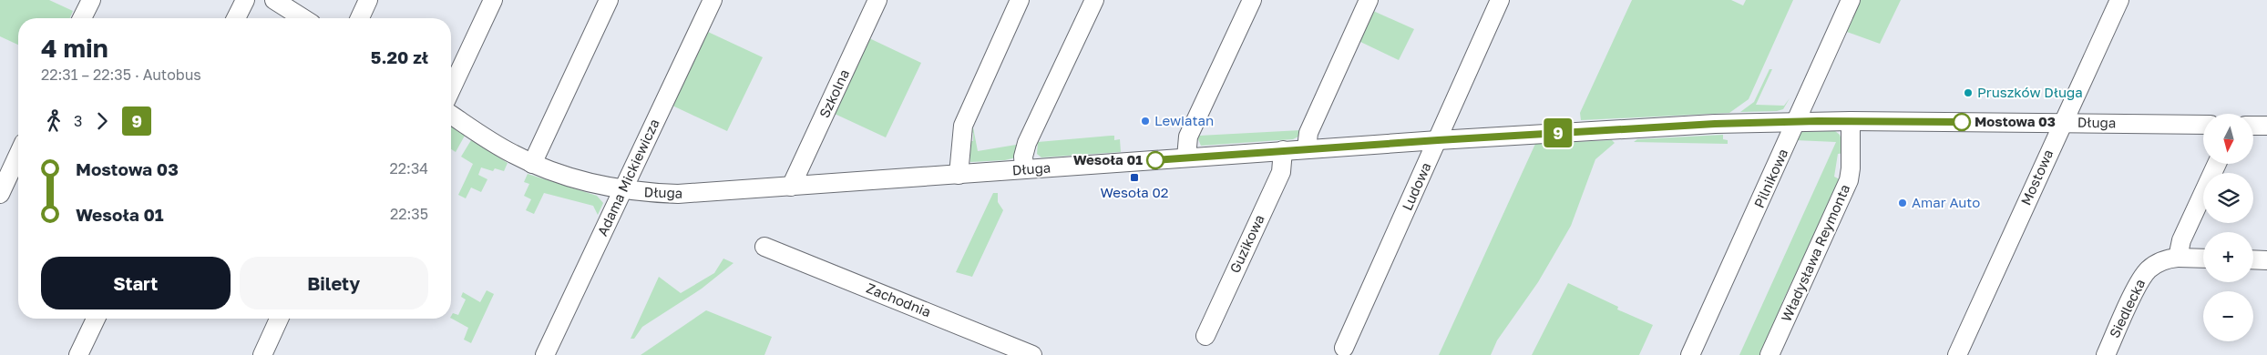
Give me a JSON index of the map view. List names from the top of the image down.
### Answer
{
  "streets": {
    "street": [
      "Szkolna",
      "Długa",
      "Adama Mickiewicza",
      "Mostowa",
      "Pilnikowa",
      "Ludowa",
      "Guzikowa",
      "Władysława Reymonta",
      "Zachodnia",
      "Siedlecka"
    ]
  },
  "crossings": [
    ["Szkolna", "Długa"],
    ["Długa", "Adama Mickiewicza"],
    ["Długa", "Mostowa"],
    ["Długa", "Pilnikowa"],
    ["Długa", "Ludowa"],
    ["Długa", "Guzikowa"],
    ["Długa", "Władysława Reymonta"]
  ],
  "places": {
    "other": [
      "Pruszków Długa",
      "Lewiatan",
      "Mostowa 03",
      "Wesoła 01",
      "Amar Auto"
    ],
    "transit": ["Wesoła 02"]
  },
  "lines": ["bus line 9"],
  "north": "bottom",
  "page": {
    "on_map": "9",
    "heading": ["4 min", "22:31 – 22:35 · Autobus", "5.20 zł"],
    "legs": ["3", "9"],
    "map_buttons": ["+", "−"],
    "list": [
      {
        "name": "Mostowa 03",
        "value": "22:34"
      },
      {
        "name": "Wesoła 01",
        "value": "22:35"
      }
    ],
    "buttons": ["Start", "Bilety"]
  }
}
